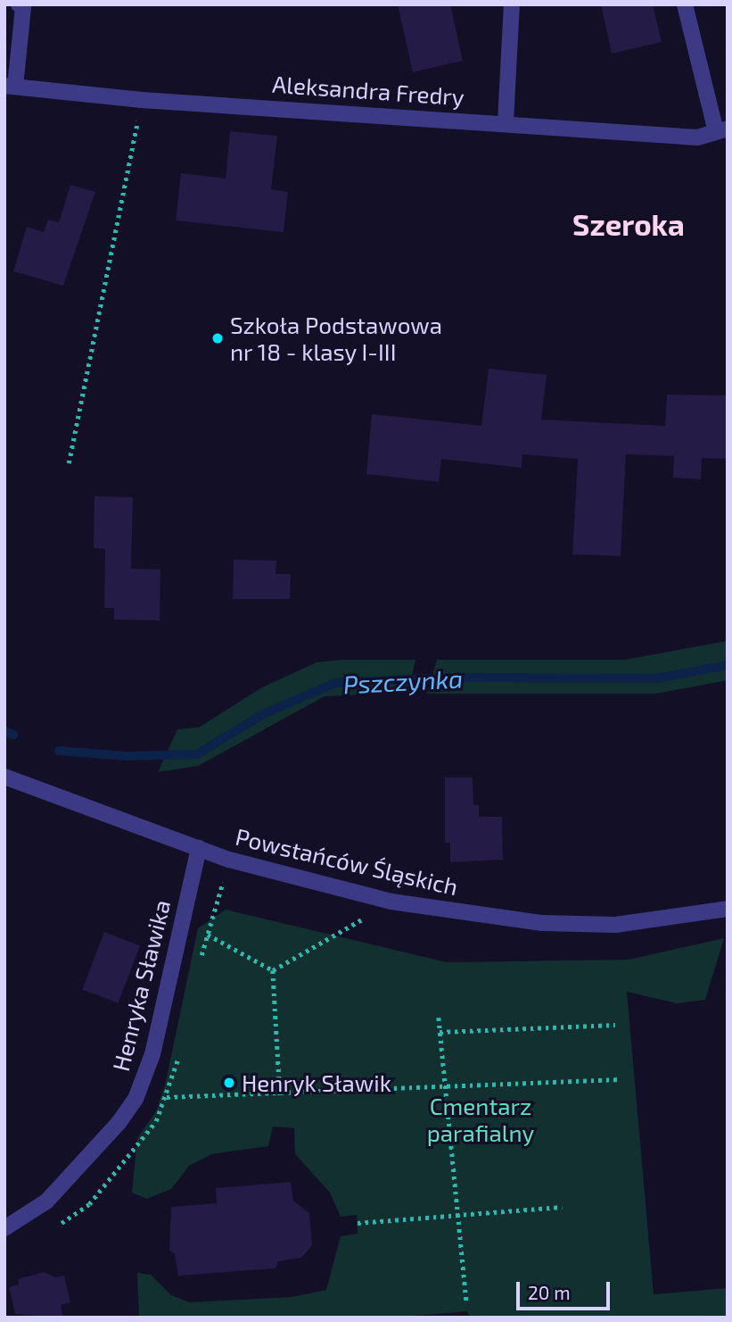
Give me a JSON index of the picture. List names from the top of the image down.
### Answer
{
  "streets": {
    "street": ["Aleksandra Fredry", "Powstańców Śląskich", "Henryka Sławika"]
  },
  "crossings": [
    ["Powstańców Śląskich", "Henryka Sławika"]
  ],
  "districts": ["Szeroka"],
  "water": ["Pszczynka"],
  "parks": ["Cmentarz parafialny"],
  "places": ["Szkoła Podstawowa nr 18 - klasy I-III", "Henryk Sławik"],
  "scale_bar": "20 m"
}
